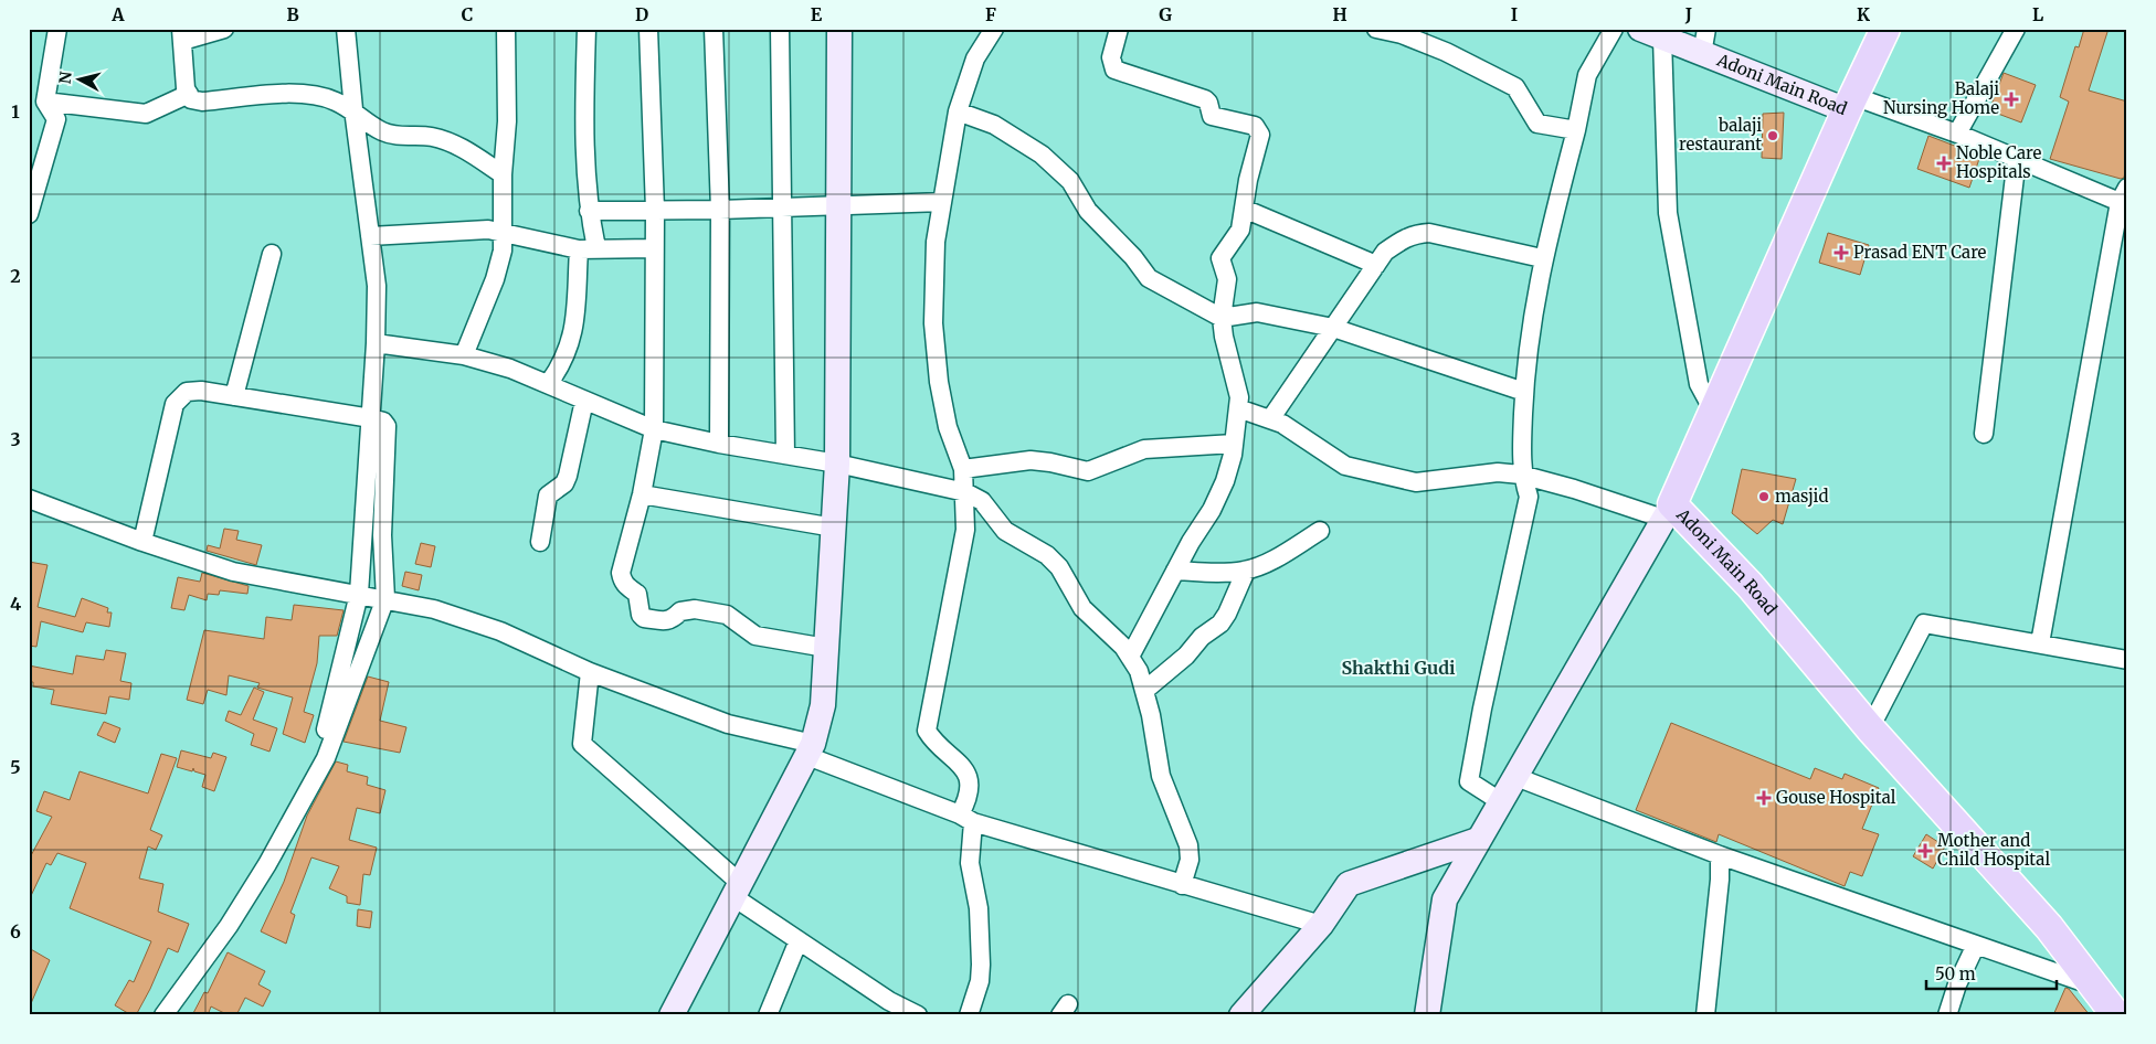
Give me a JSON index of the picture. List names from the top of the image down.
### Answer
{
  "streets": {
    "main road": ["Adoni Main Road"]
  },
  "districts": ["Shakthi Gudi"],
  "places": {
    "health": [
      "Balaji Nursing Home",
      "Noble Care Hospitals",
      "Prasad ENT Care",
      "Gouse Hospital",
      "Mother and Child Hospital"
    ],
    "other": ["balaji restaurant", "masjid"]
  },
  "scale_bar": "50 m",
  "north": "left",
  "grid": {
    "columns": [
      "A",
      "B",
      "C",
      "D",
      "E",
      "F",
      "G",
      "H",
      "I",
      "J",
      "K",
      "L"
    ],
    "rows": [
      "1",
      "2",
      "3",
      "4",
      "5",
      "6"
    ]
  }
}
